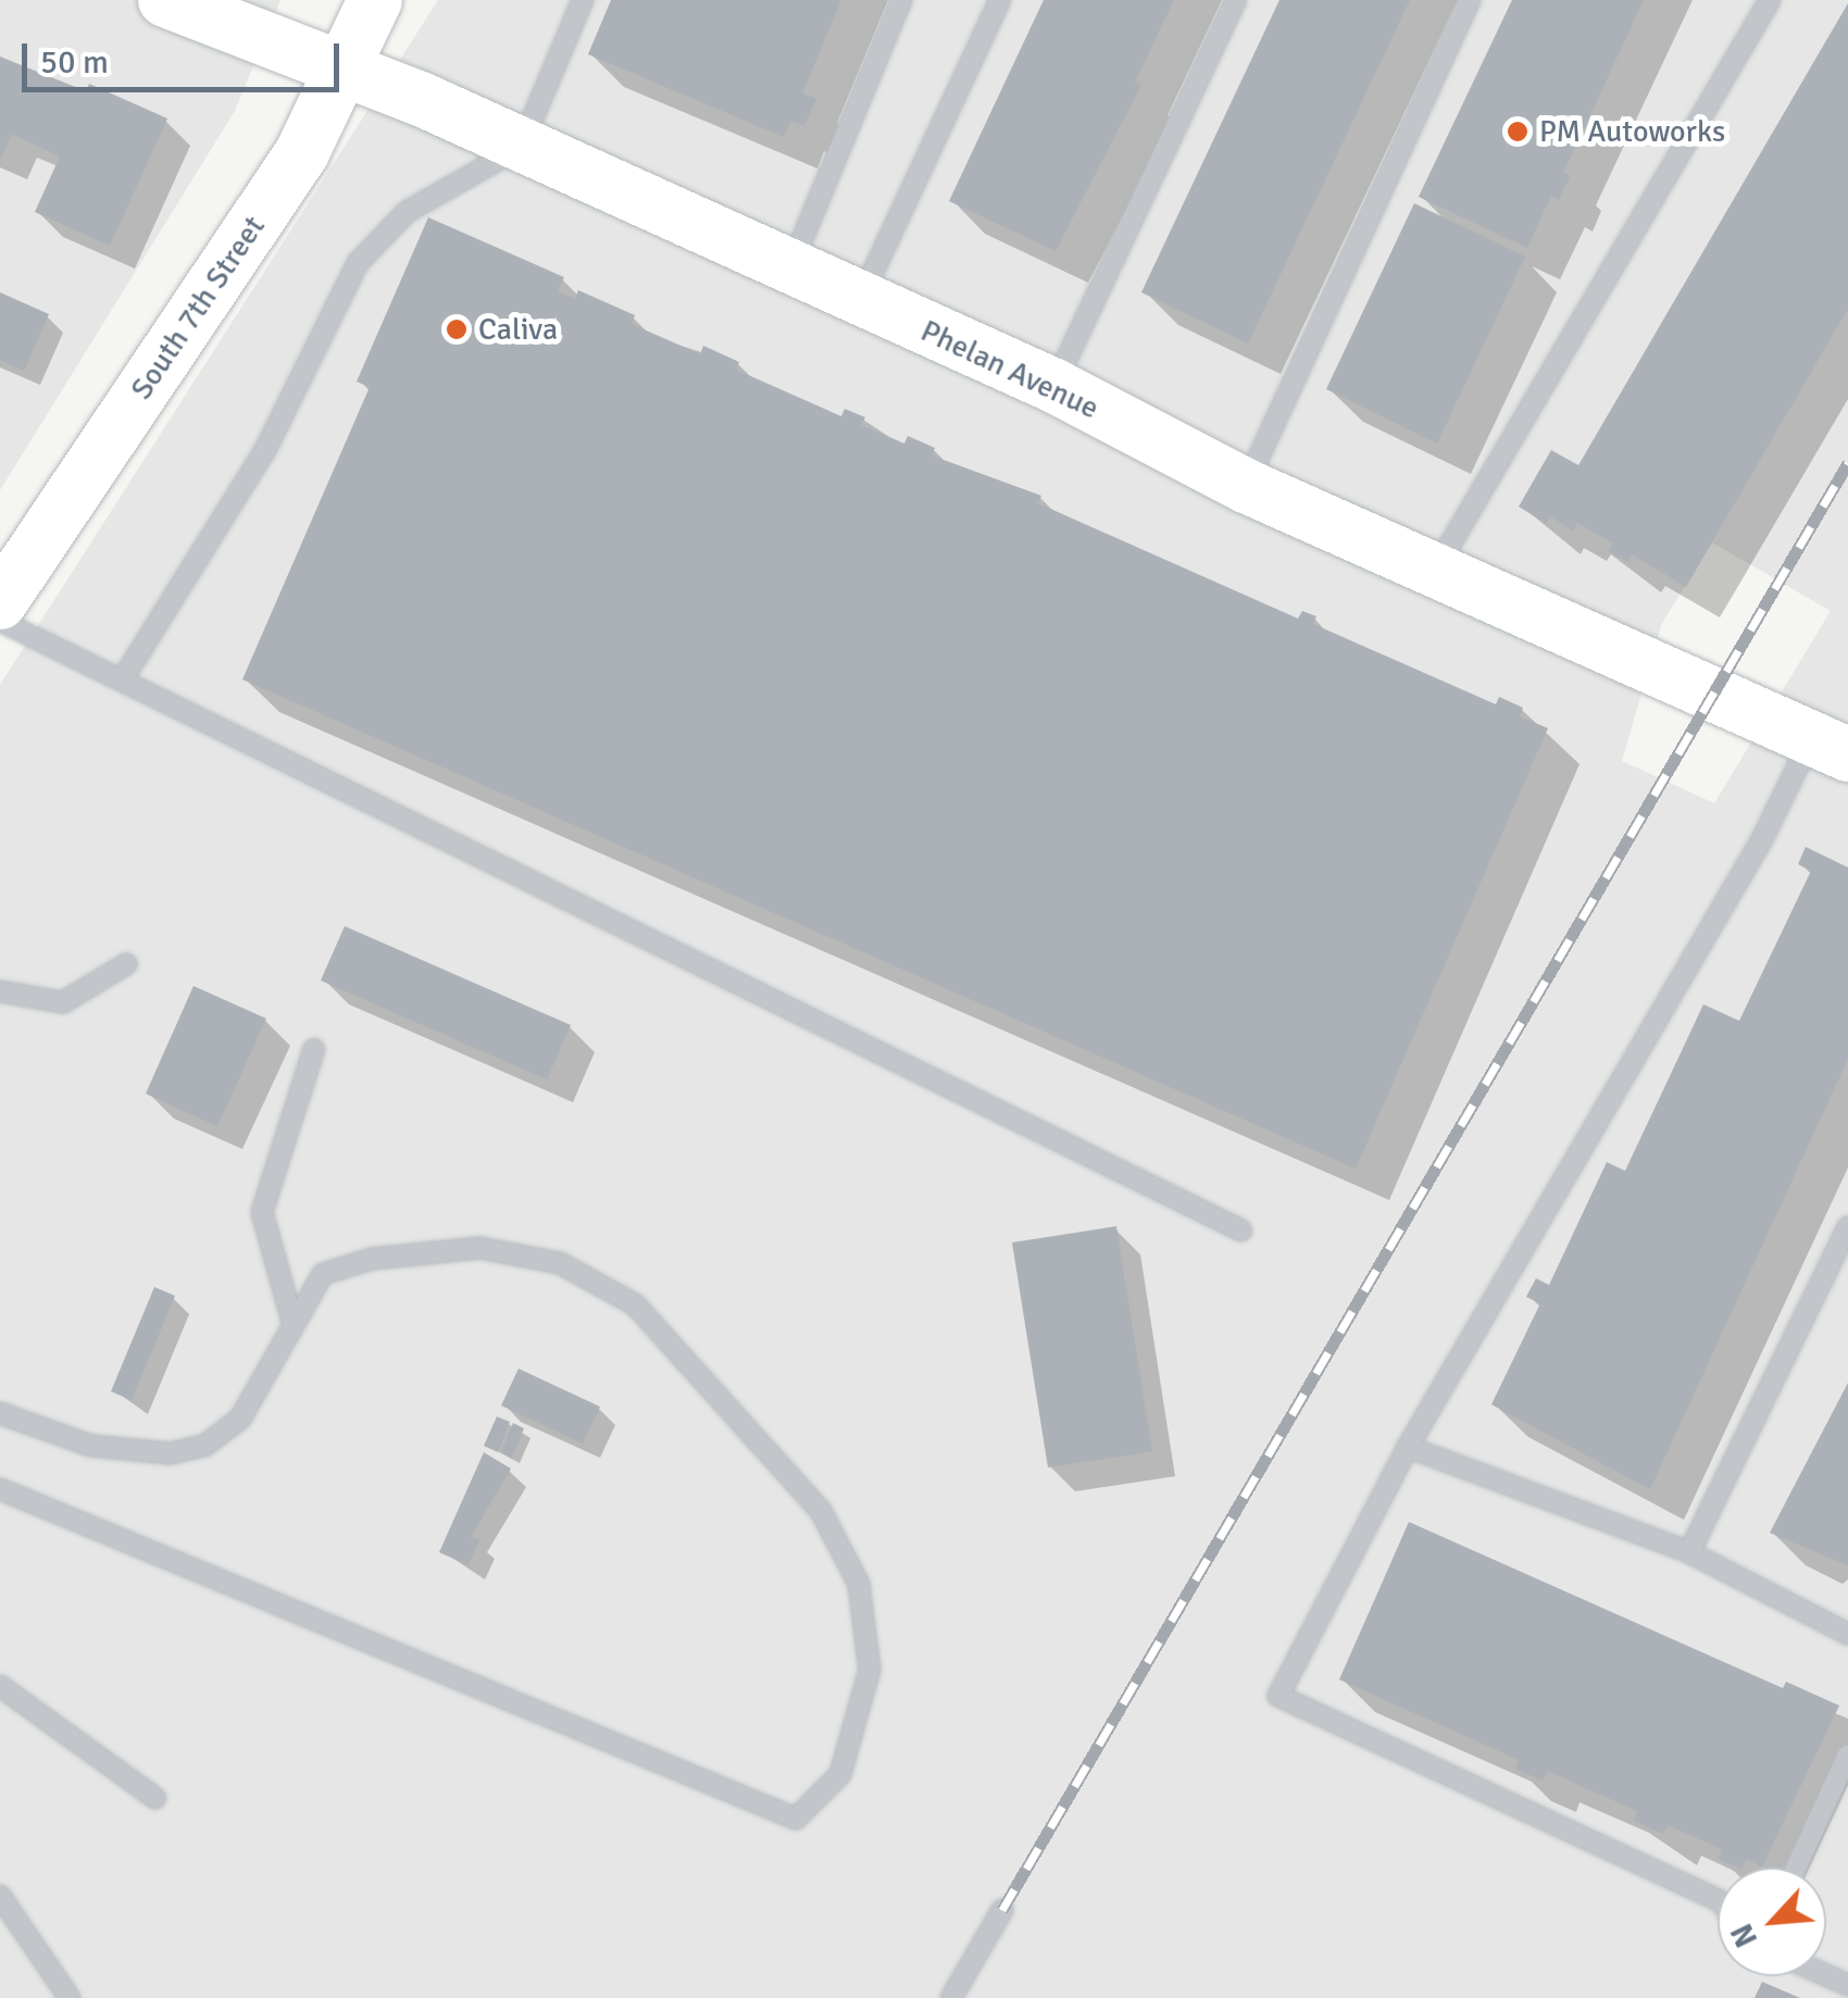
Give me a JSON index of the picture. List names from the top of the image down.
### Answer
{
  "streets": {
    "street": ["South 7th Street", "Phelan Avenue"]
  },
  "crossings": [
    ["South 7th Street", "Phelan Avenue"]
  ],
  "places": ["PM Autoworks", "Caliva"],
  "scale_bar": "50 m",
  "north": "bottom left"
}
